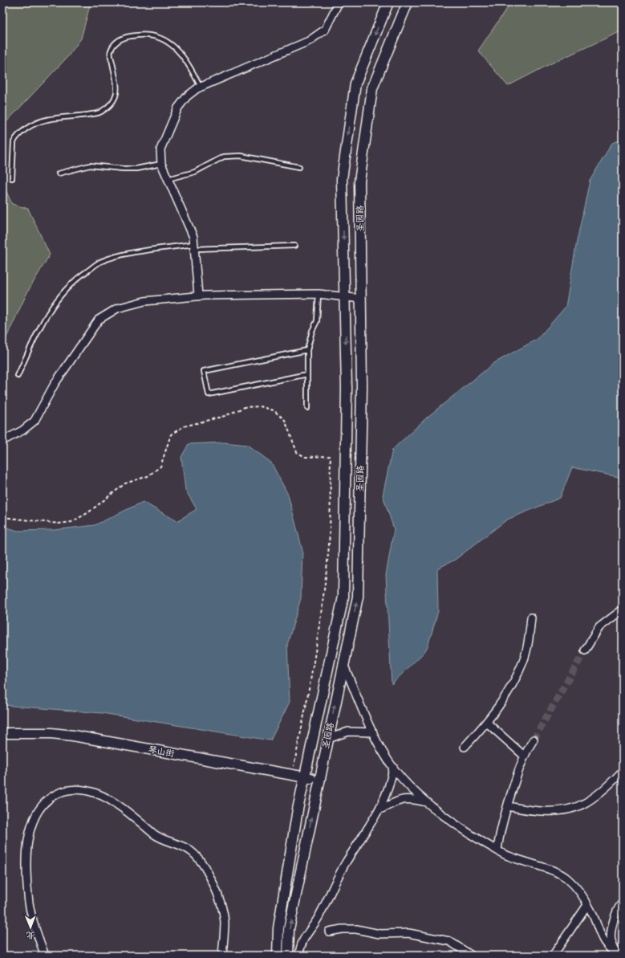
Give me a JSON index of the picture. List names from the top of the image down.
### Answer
{
  "streets": {
    "street": ["圣园路", "琴山街"]
  },
  "crossings": [
    ["圣园路", "琴山街"]
  ],
  "north": "bottom"
}
